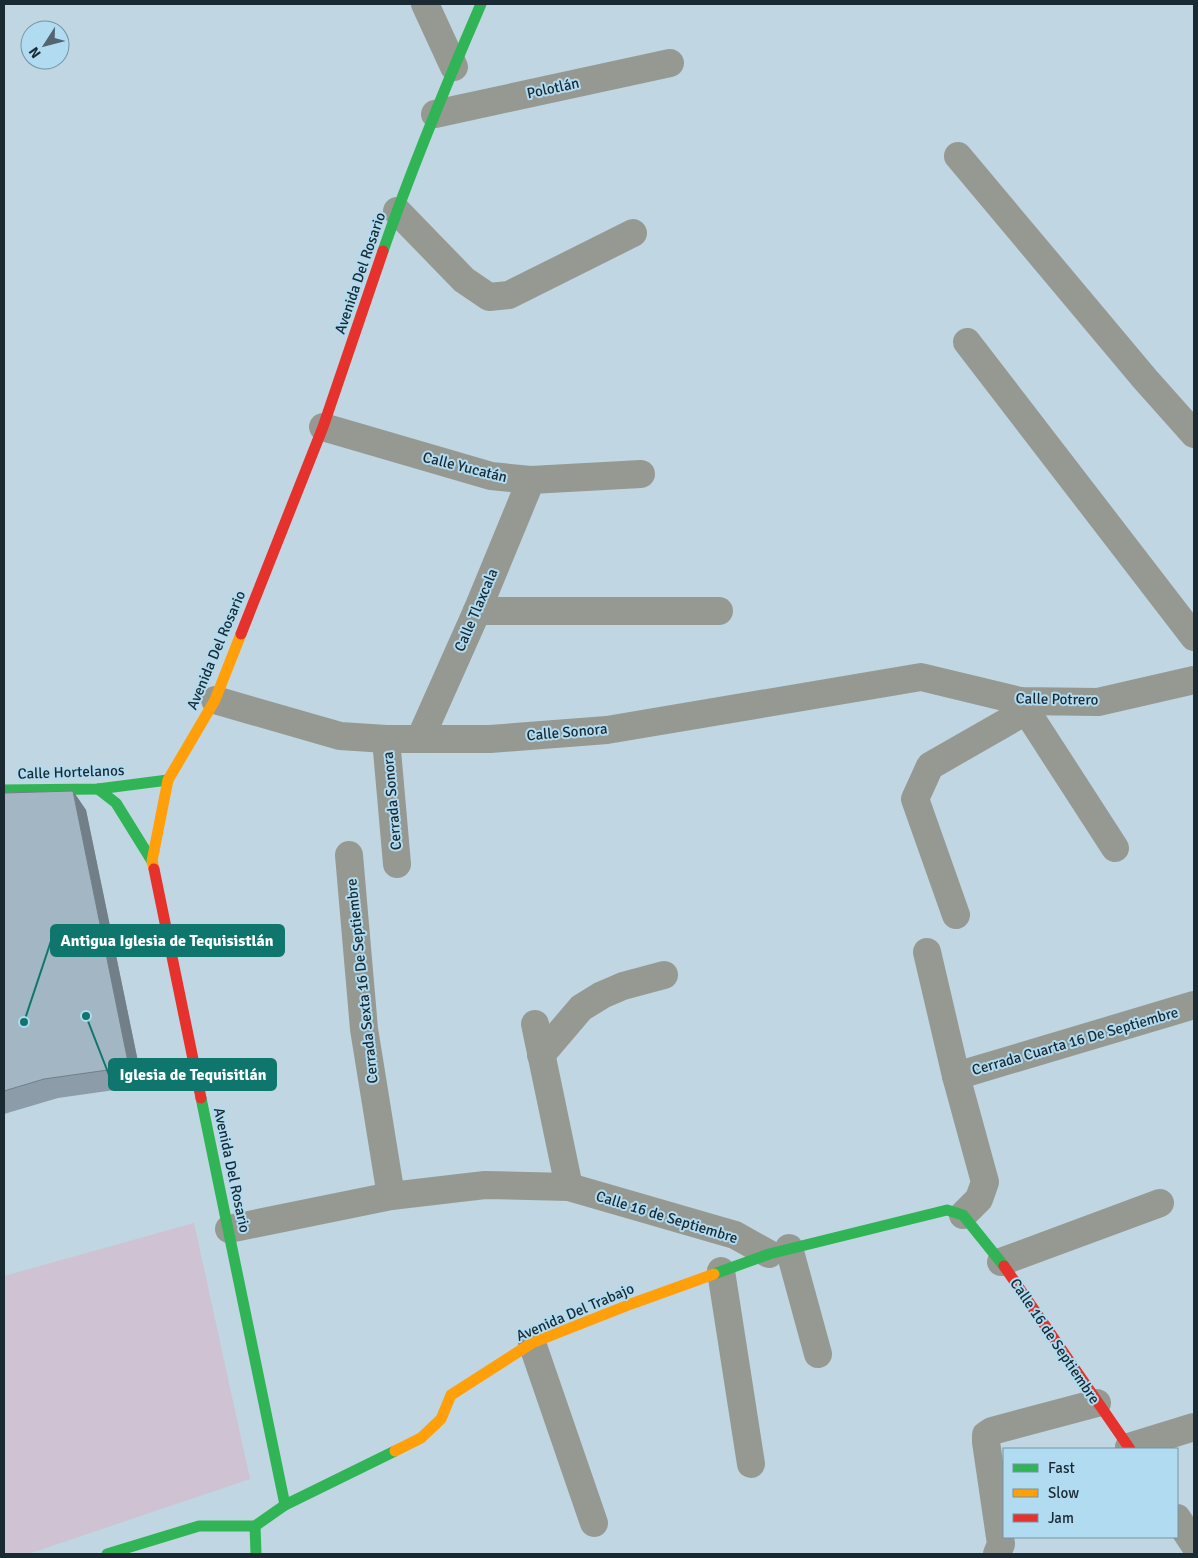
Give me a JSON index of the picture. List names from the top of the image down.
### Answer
{
  "streets": {
    "main road": [
      "Avenida Del Rosario",
      "Calle Hortelanos",
      "Calle 16 de Septiembre",
      "Avenida Del Trabajo"
    ],
    "street": [
      "Polotlán",
      "Calle Yucatán",
      "Calle Tlaxcala",
      "Calle Potrero",
      "Calle Sonora",
      "Cerrada Sonora",
      "Cerrada Sexta 16 De Septiembre",
      "Cerrada Cuarta 16 De Septiembre"
    ]
  },
  "crossings": [
    ["Polotlán", "Avenida Del Rosario"],
    ["Avenida Del Rosario", "Calle Yucatán"],
    ["Avenida Del Rosario", "Calle Sonora"],
    ["Avenida Del Rosario", "Calle Hortelanos"],
    ["Avenida Del Rosario", "Calle 16 de Septiembre"],
    ["Avenida Del Rosario", "Avenida Del Trabajo"],
    ["Calle Yucatán", "Calle Tlaxcala"],
    ["Calle Tlaxcala", "Calle Sonora"],
    ["Calle Potrero", "Calle Sonora"],
    ["Calle Sonora", "Cerrada Sonora"],
    ["Cerrada Sexta 16 De Septiembre", "Calle 16 de Septiembre"],
    ["Cerrada Cuarta 16 De Septiembre", "Calle 16 de Septiembre"],
    ["Calle 16 de Septiembre", "Avenida Del Trabajo"]
  ],
  "places": ["Iglesia de Tequisitlán", "Antigua Iglesia de Tequisistlán"],
  "legend": ["Fast", "Slow", "Jam"],
  "north": "bottom left"
}
